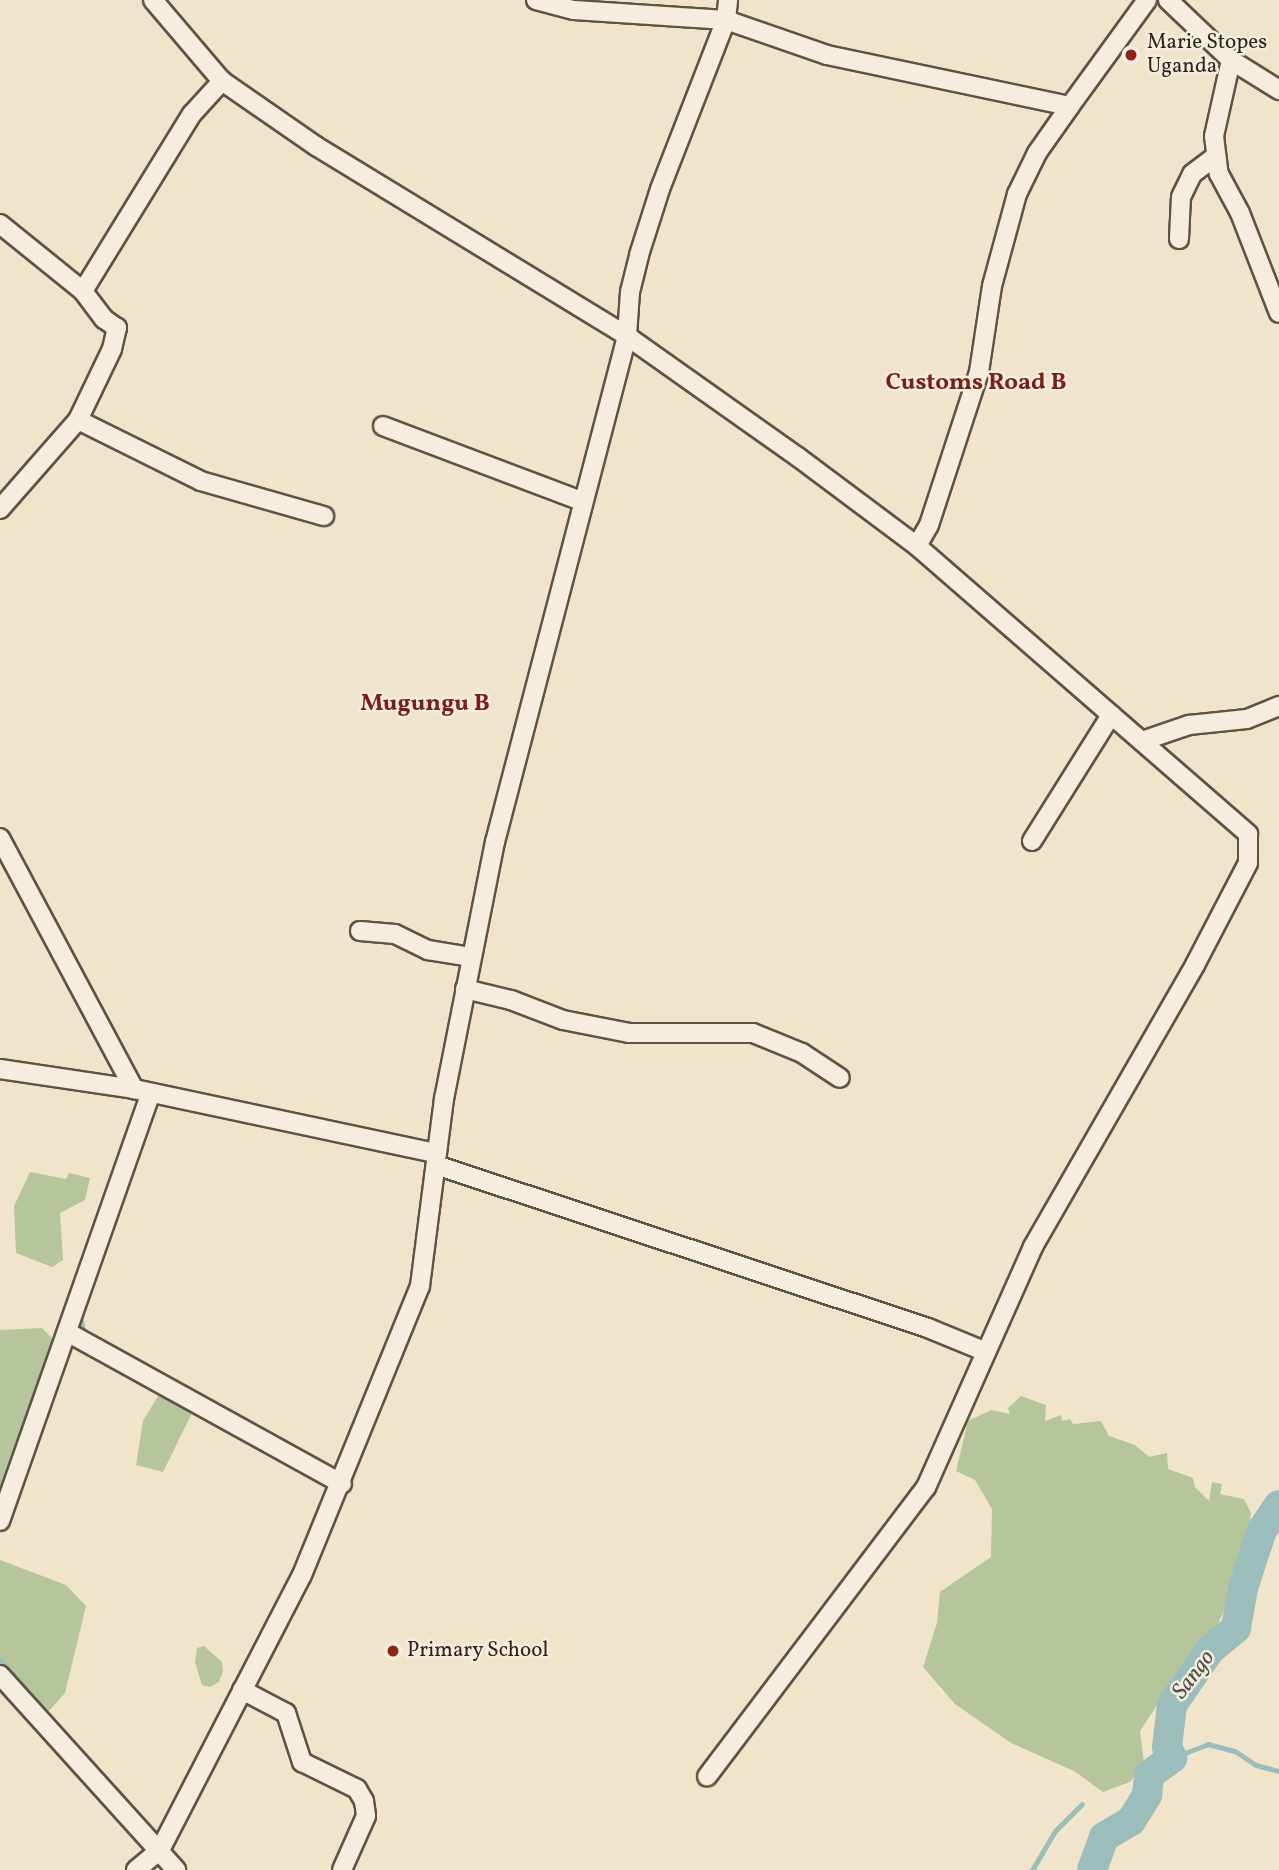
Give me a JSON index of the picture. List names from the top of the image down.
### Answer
{
  "districts": ["Customs Road B", "Mugungu B"],
  "water": ["Sango"],
  "places": ["Marie Stopes Uganda", "Primary School"]
}
